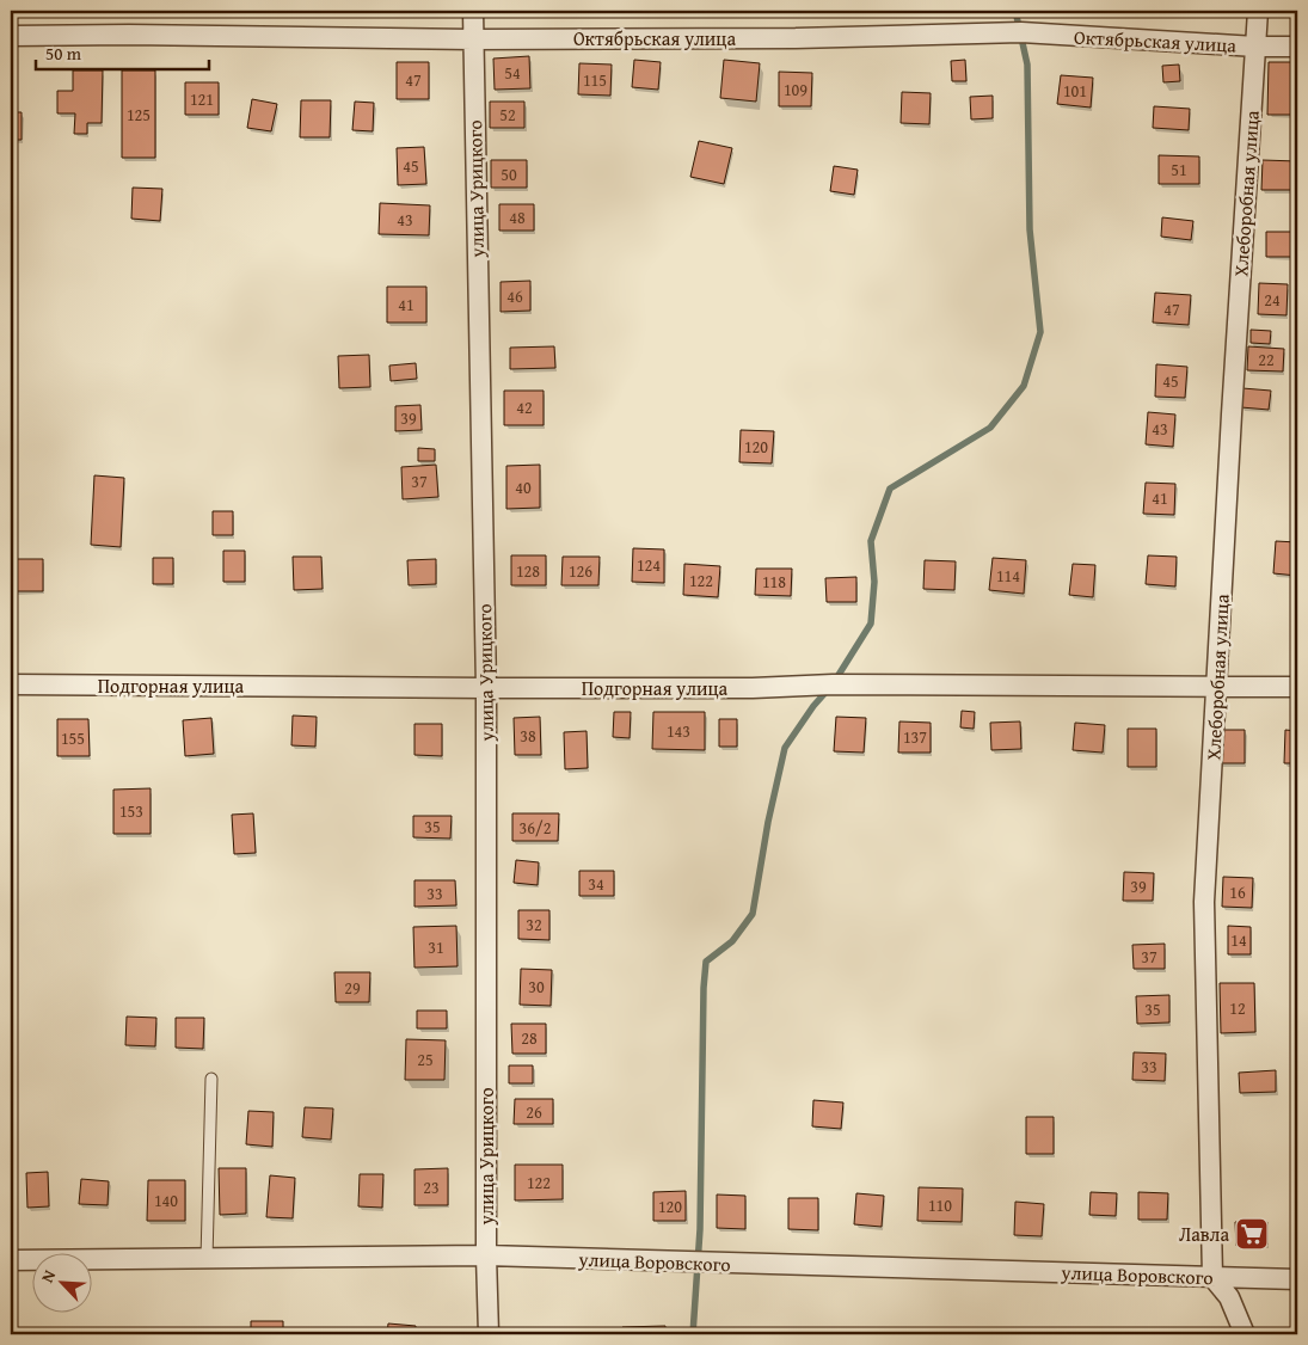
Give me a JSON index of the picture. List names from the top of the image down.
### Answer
{
  "streets": {
    "street": [
      "Октябрьская улица",
      "улица Урицкого",
      "Хлеборобная улица",
      "Подгорная улица",
      "улица Воровского"
    ]
  },
  "crossings": [
    ["Октябрьская улица", "улица Урицкого"],
    ["Октябрьская улица", "Хлеборобная улица"],
    ["улица Урицкого", "Подгорная улица"],
    ["улица Урицкого", "улица Воровского"],
    ["Хлеборобная улица", "Подгорная улица"],
    ["Хлеборобная улица", "улица Воровского"]
  ],
  "places": {
    "supermarket": ["Лавла"]
  },
  "house_numbers": [
    "54",
    "47",
    "115",
    "109",
    "101",
    "121",
    "125",
    "52",
    "45",
    "51",
    "50",
    "48",
    "43",
    "46",
    "24",
    "41",
    "47",
    "22",
    "45",
    "42",
    "39",
    "43",
    "120",
    "37",
    "40",
    "41",
    "124",
    "128",
    "126",
    "114",
    "122",
    "118",
    "143",
    "38",
    "137",
    "155",
    "153",
    "35",
    "36/2",
    "34",
    "39",
    "16",
    "33",
    "32",
    "14",
    "31",
    "37",
    "30",
    "29",
    "12",
    "35",
    "28",
    "25",
    "33",
    "26",
    "122",
    "23",
    "140",
    "110",
    "120"
  ],
  "scale_bar": "50 m",
  "north": "top left"
}
